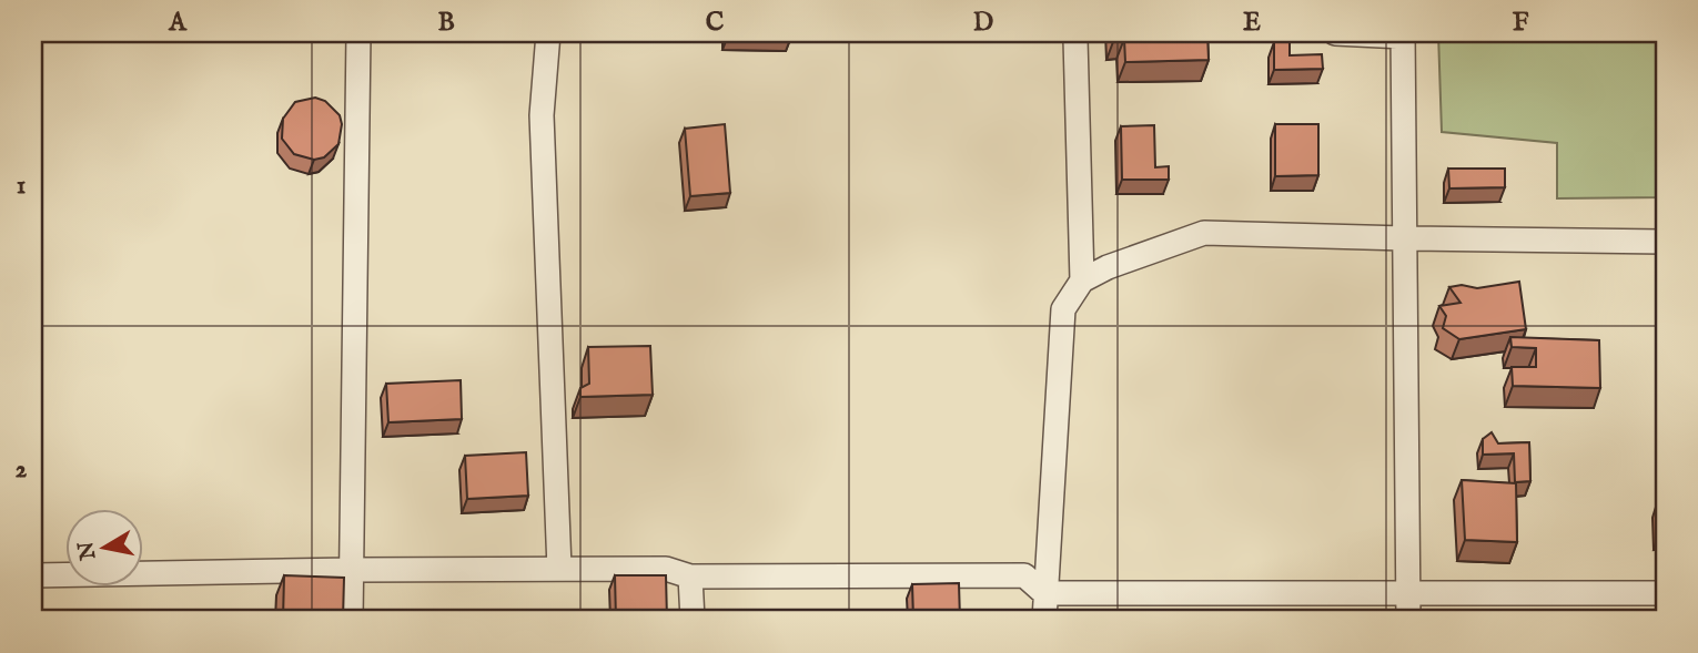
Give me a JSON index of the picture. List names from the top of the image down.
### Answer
{
  "north": "left",
  "grid": {
    "columns": [
      "A",
      "B",
      "C",
      "D",
      "E",
      "F"
    ],
    "rows": ["1", "2"]
  }
}
